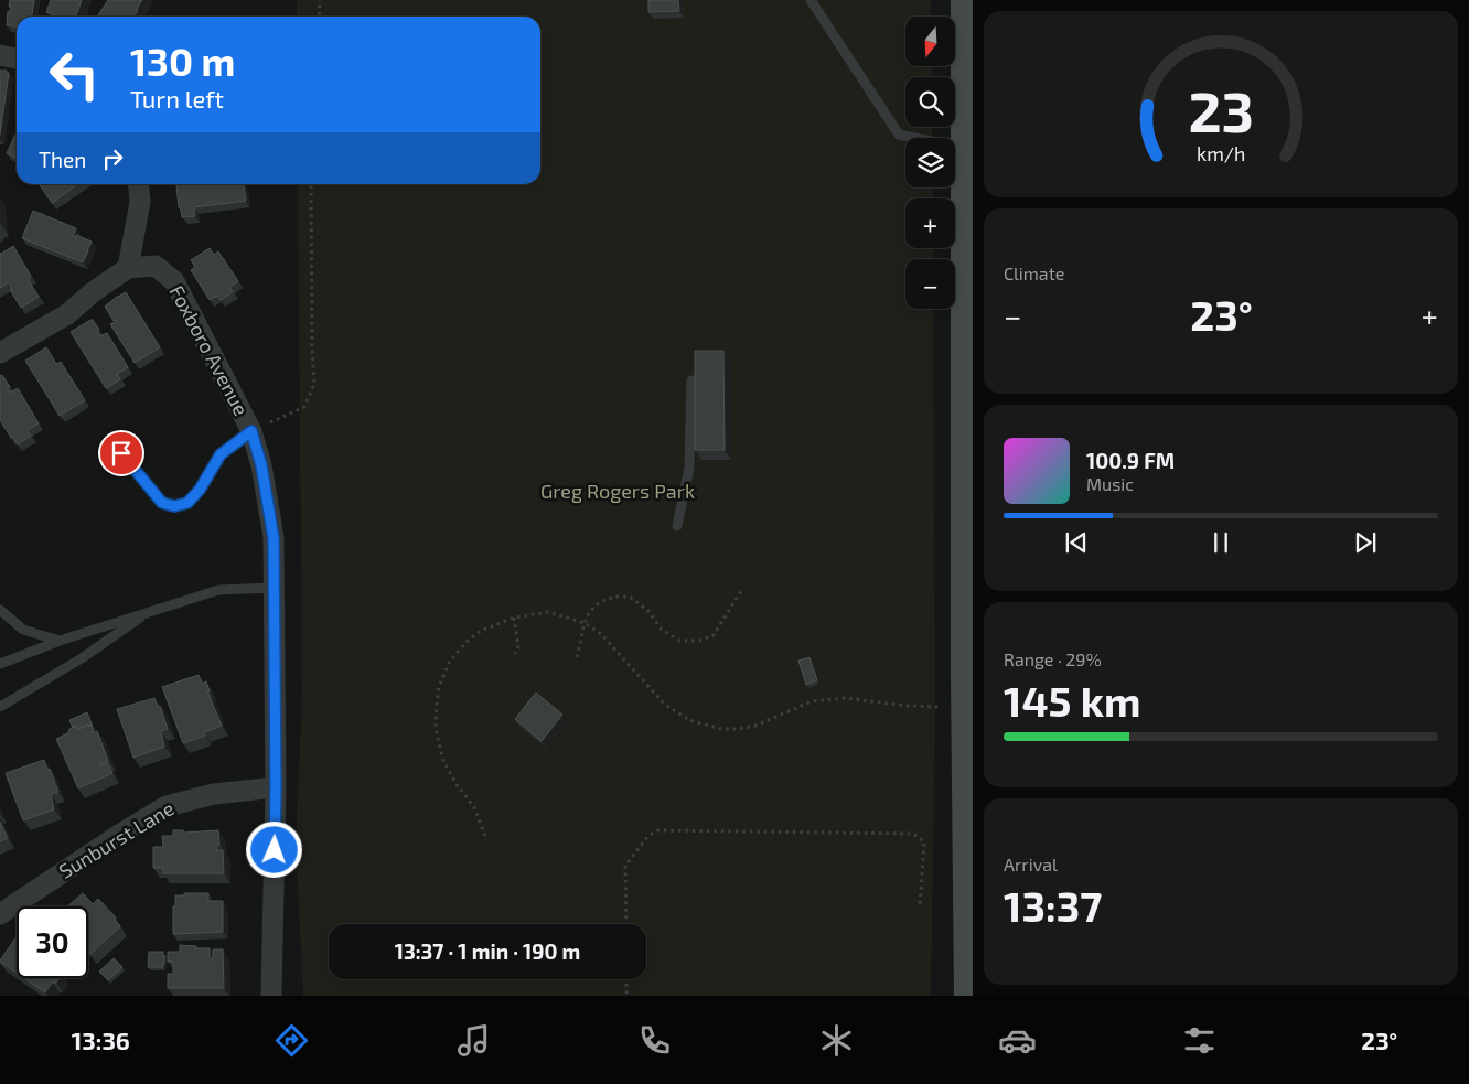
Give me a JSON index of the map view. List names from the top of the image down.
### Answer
{
  "streets": {
    "street": ["Foxboro Avenue", "Sunburst Lane"]
  },
  "crossings": [
    ["Foxboro Avenue", "Sunburst Lane"]
  ],
  "parks": ["Greg Rogers Park"],
  "north": "bottom",
  "page": {
    "map_buttons": ["+", "−"],
    "turn": ["130 m", "Turn left"],
    "then": "Then",
    "tile": [
      "Climate",
      ["Range · 29%", "145 km"],
      ["Arrival", "13:37"]
    ],
    "heat": ["−", "23°", "+"],
    "song": ["100.9 FM", "Music"],
    "limit": "30",
    "trip": "13:37 · 1 min · 190 m",
    "tabs": ["13:36", "23°"],
    "gauge": ["23", "km/h"]
  }
}
